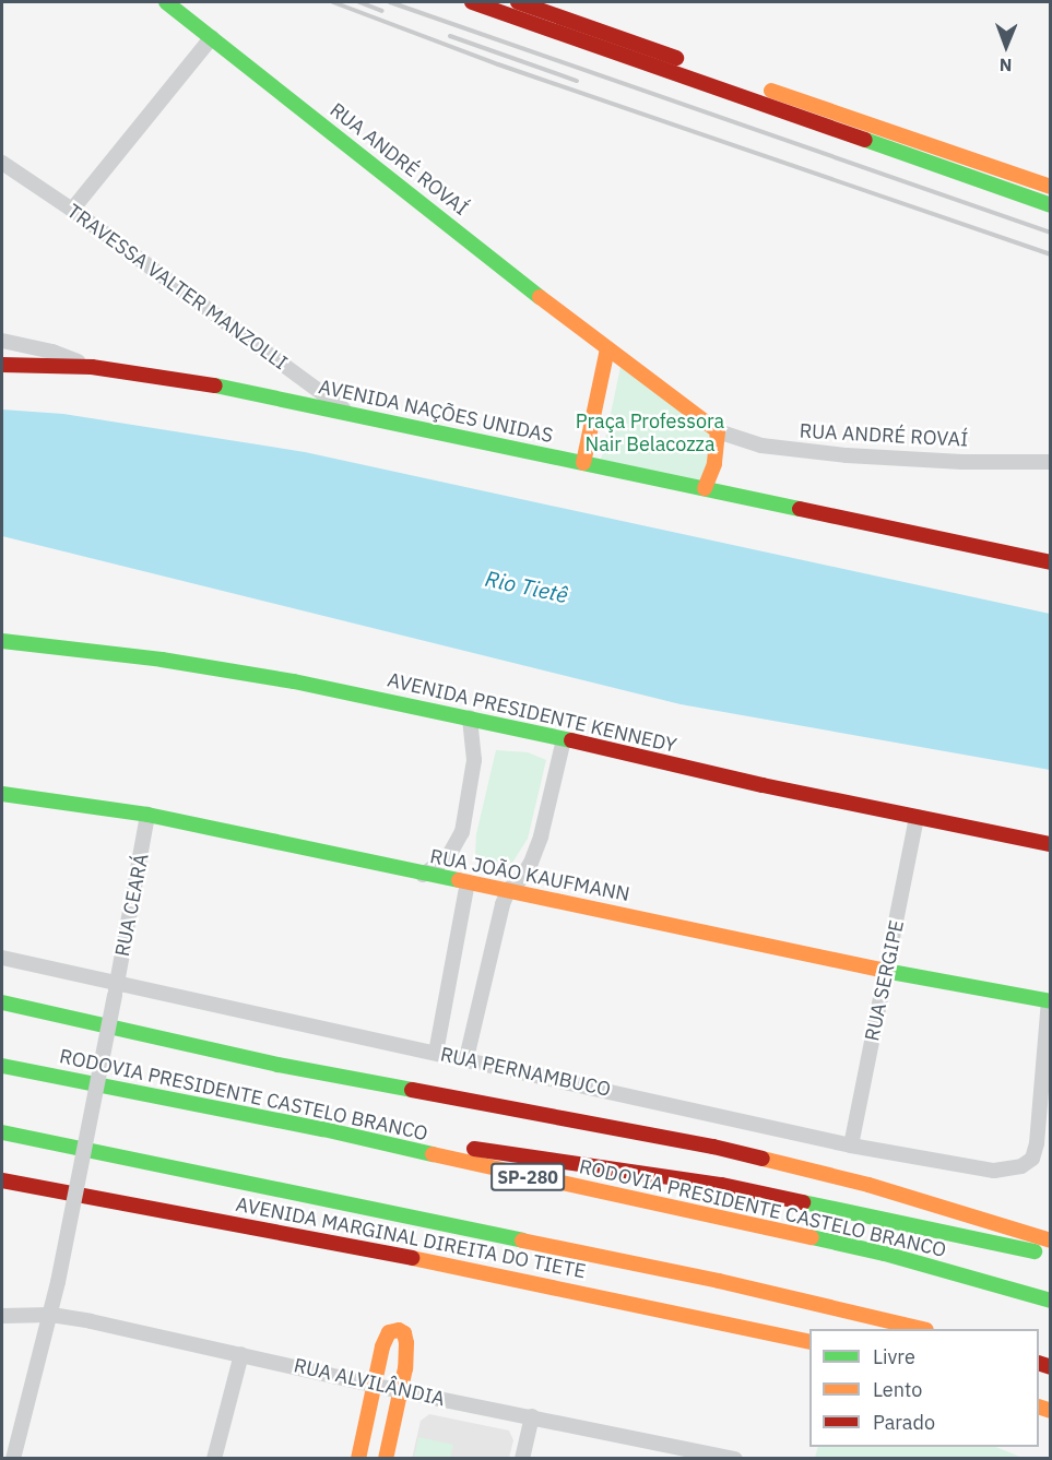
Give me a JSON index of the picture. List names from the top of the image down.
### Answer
{
  "streets": {
    "main road": [
      "RUA ANDRÉ ROVAÍ",
      "AVENIDA NAÇÕES UNIDAS",
      "AVENIDA PRESIDENTE KENNEDY",
      "RUA JOÃO KAUFMANN",
      "RODOVIA PRESIDENTE CASTELO BRANCO",
      "SP-280",
      "AVENIDA MARGINAL DIREITA DO TIETE"
    ],
    "street": [
      "TRAVESSA VALTER MANZOLLI",
      "RUA CEARÁ",
      "RUA SERGIPE",
      "RUA PERNAMBUCO",
      "RUA ALVILÂNDIA"
    ]
  },
  "crossings": [
    ["TRAVESSA VALTER MANZOLLI", "AVENIDA NAÇÕES UNIDAS"],
    ["AVENIDA PRESIDENTE KENNEDY", "RUA SERGIPE"],
    ["RUA JOÃO KAUFMANN", "RUA CEARÁ"],
    ["RUA JOÃO KAUFMANN", "RUA SERGIPE"],
    ["RUA JOÃO KAUFMANN", "RUA PERNAMBUCO"],
    ["RUA CEARÁ", "RUA PERNAMBUCO"],
    ["RUA CEARÁ", "RUA ALVILÂNDIA"],
    ["RUA SERGIPE", "RUA PERNAMBUCO"]
  ],
  "water": ["Rio Tietê"],
  "parks": ["Praça Professora Nair Belacozza"],
  "legend": ["Livre", "Lento", "Parado"],
  "north": "bottom"
}
